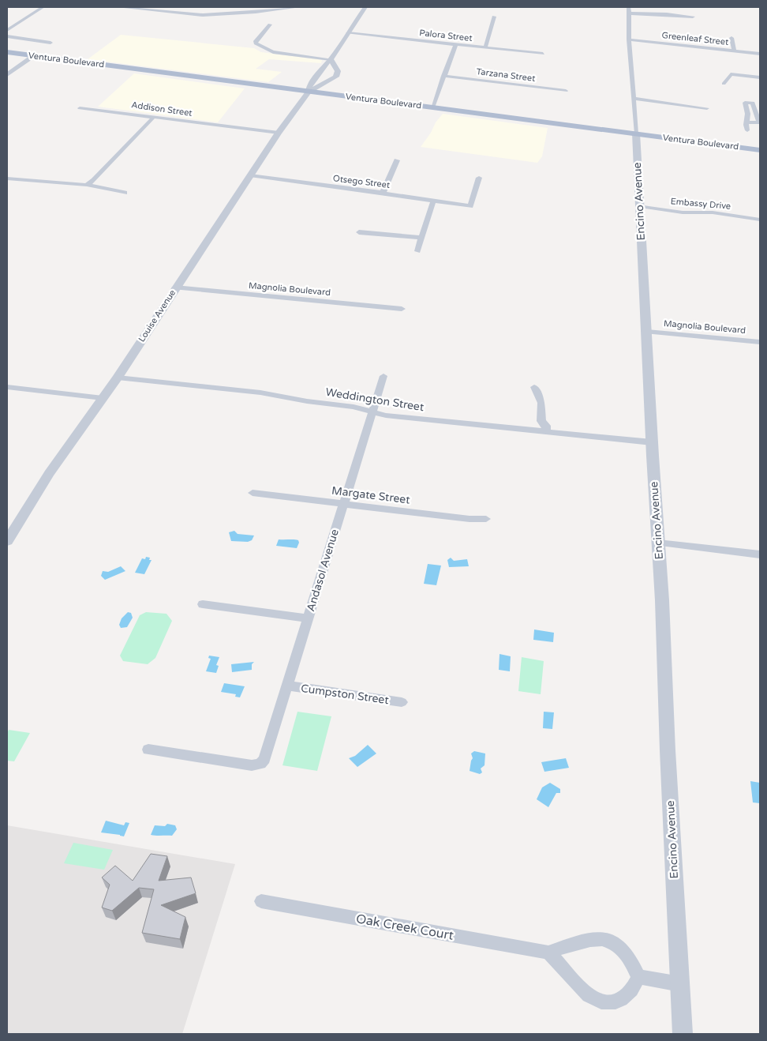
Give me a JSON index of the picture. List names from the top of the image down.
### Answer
{
  "streets": {
    "main road": ["Ventura Boulevard"],
    "street": [
      "Palora Street",
      "Greenleaf Street",
      "Tarzana Street",
      "Addison Street",
      "Otsego Street",
      "Encino Avenue",
      "Embassy Drive",
      "Magnolia Boulevard",
      "Louise Avenue",
      "Weddington Street",
      "Margate Street",
      "Andasol Avenue",
      "Cumpston Street",
      "Oak Creek Court"
    ]
  },
  "crossings": [
    ["Palora Street", "Louise Avenue"],
    ["Greenleaf Street", "Encino Avenue"],
    ["Ventura Boulevard", "Encino Avenue"],
    ["Ventura Boulevard", "Louise Avenue"],
    ["Addison Street", "Louise Avenue"],
    ["Otsego Street", "Louise Avenue"],
    ["Encino Avenue", "Embassy Drive"],
    ["Encino Avenue", "Magnolia Boulevard"],
    ["Encino Avenue", "Weddington Street"],
    ["Magnolia Boulevard", "Louise Avenue"],
    ["Louise Avenue", "Weddington Street"],
    ["Weddington Street", "Andasol Avenue"],
    ["Margate Street", "Andasol Avenue"],
    ["Andasol Avenue", "Cumpston Street"]
  ]
}
